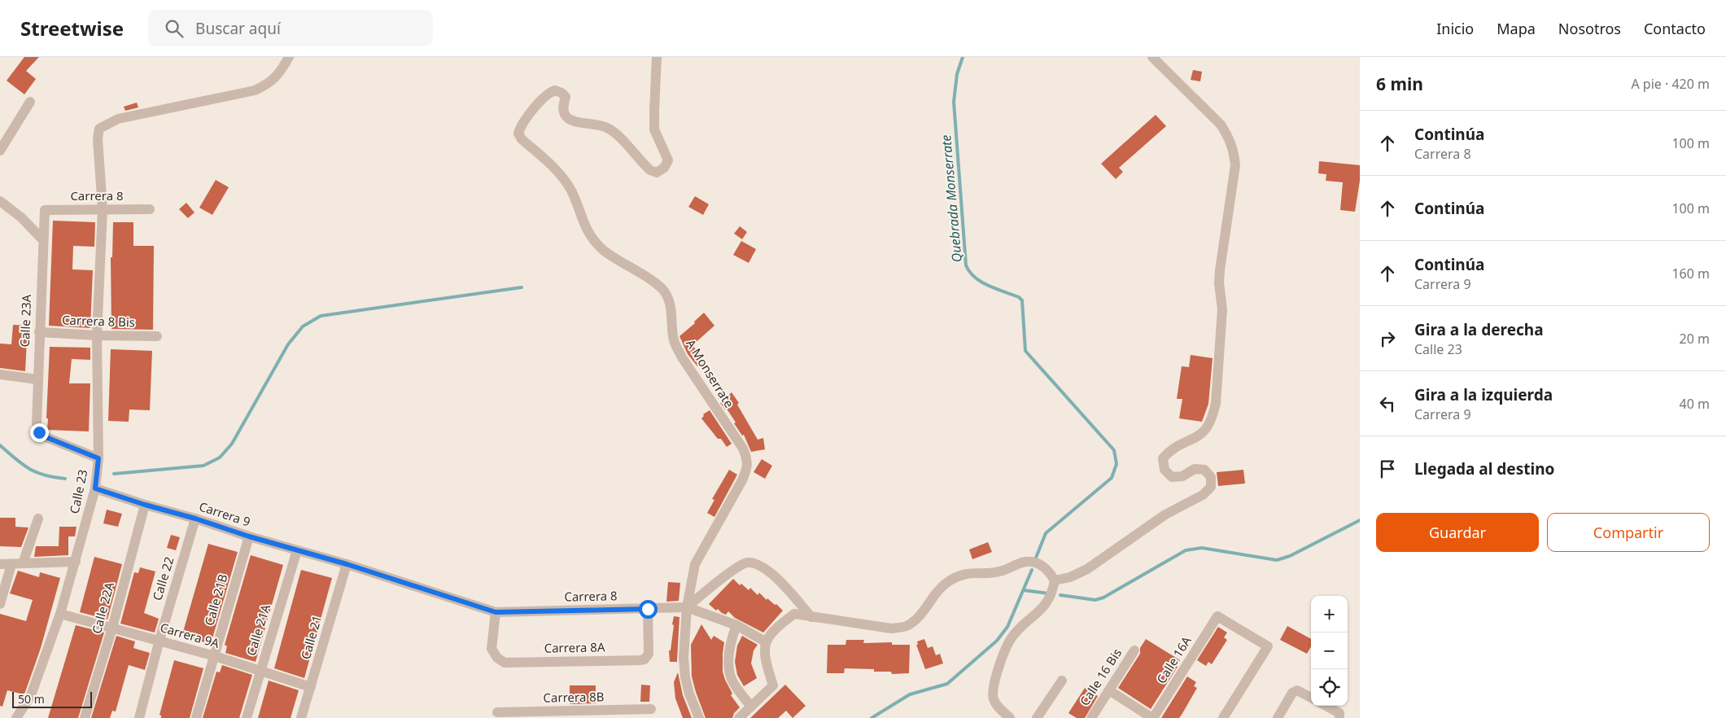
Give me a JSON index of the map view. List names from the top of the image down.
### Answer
{
  "streets": {
    "street": [
      "Carrera 8",
      "Calle 23A",
      "Carrera 8 Bis",
      "A Monserrate",
      "Calle 23",
      "Carrera 9",
      "Calle 22",
      "Calle 21B",
      "Calle 22A",
      "Calle 21A",
      "Carrera 9A",
      "Calle 21",
      "Carrera 8A",
      "Calle 16A",
      "Calle 16 Bis",
      "Carrera 8B"
    ]
  },
  "crossings": [
    ["Carrera 8", "Calle 23A"],
    ["Carrera 8", "A Monserrate"],
    ["Carrera 8", "Calle 23"],
    ["Carrera 8", "Carrera 9"],
    ["Carrera 8", "Calle 21"],
    ["Carrera 8", "Carrera 8A"],
    ["Calle 23A", "Carrera 8 Bis"],
    ["Calle 23A", "Calle 23"],
    ["Carrera 8 Bis", "Calle 23"],
    ["Calle 23", "Carrera 9"],
    ["Calle 23", "Carrera 9A"],
    ["Carrera 9", "Calle 22"],
    ["Carrera 9", "Calle 21B"],
    ["Carrera 9", "Calle 22A"],
    ["Carrera 9", "Calle 21A"],
    ["Carrera 9", "Calle 21"],
    ["Calle 22", "Carrera 9A"],
    ["Calle 21B", "Carrera 9A"],
    ["Calle 22A", "Carrera 9A"],
    ["Calle 21A", "Carrera 9A"],
    ["Carrera 9A", "Calle 21"]
  ],
  "water": ["Quebrada Monserrate"],
  "scale_bar": "50 m",
  "page": {
    "header": "Streetwise",
    "search": "Buscar aquí",
    "nav": [
      "Inicio",
      "Mapa",
      "Nosotros",
      "Contacto"
    ],
    "heading": ["6 min", "A pie · 420 m"],
    "list": [
      ["Continúa", "Carrera 8", "100 m"],
      ["Continúa", "100 m"],
      ["Continúa", "Carrera 9", "160 m"],
      ["Gira a la derecha", "Calle 23", "20 m"],
      ["Gira a la izquierda", "Carrera 9", "40 m"],
      "Llegada al destino"
    ],
    "buttons": ["Guardar", "Compartir"],
    "map_buttons": ["+", "−"],
    "scale": "50 m"
  }
}
